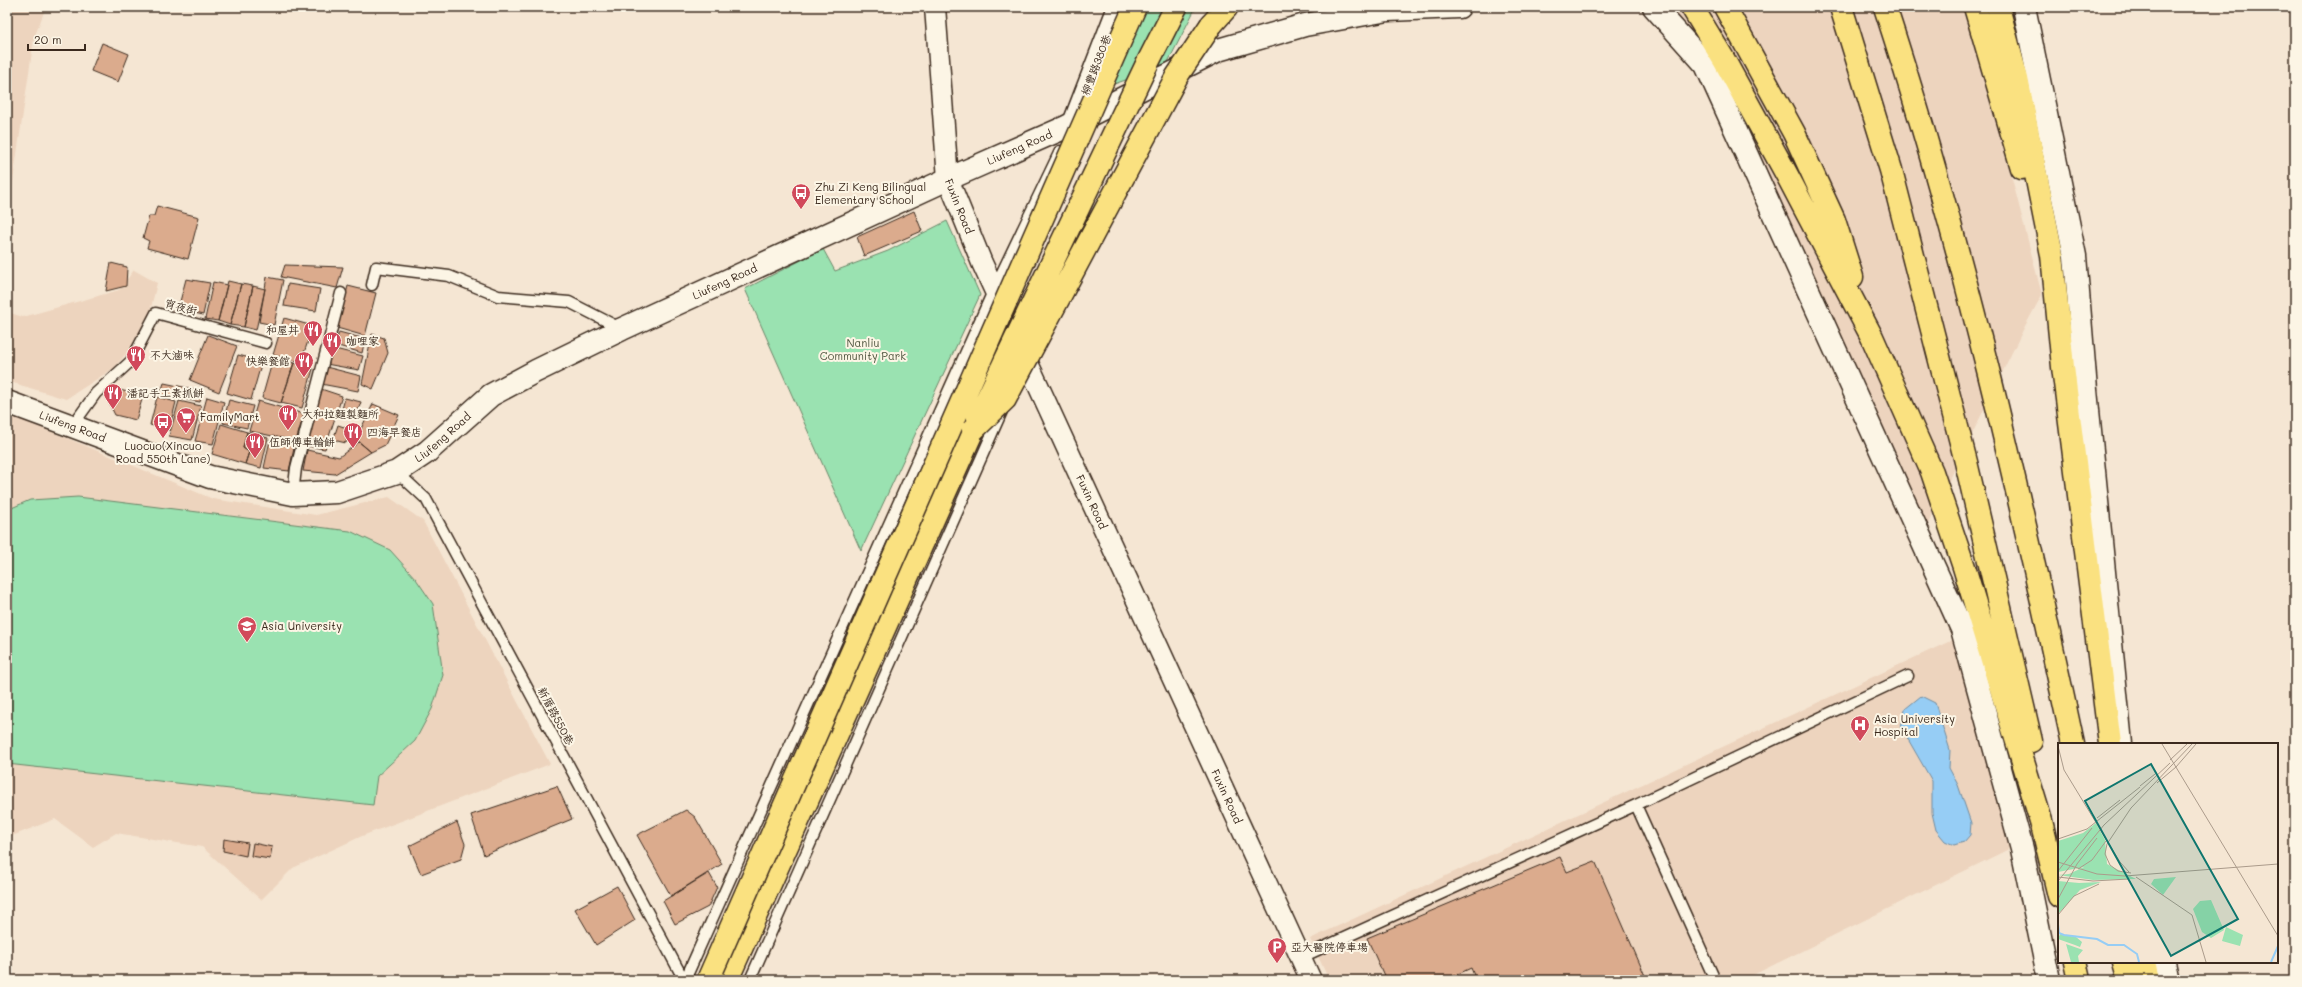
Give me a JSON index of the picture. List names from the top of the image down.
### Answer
{
  "streets": {
    "street": ["柳豐路380巷", "Liufeng Road", "Fuxin Road"],
    "lane": ["宵夜街", "新厝路550巷"]
  },
  "crossings": [
    ["柳豐路380巷", "Liufeng Road"],
    ["Liufeng Road", "Fuxin Road"],
    ["Liufeng Road", "宵夜街"],
    ["Liufeng Road", "新厝路550巷"]
  ],
  "parks": ["Nanliu Community Park"],
  "places": {
    "bus stop": ["Zhu Zi Keng Bilingual Elementary School", "Luocuo(Xincuo Road 550th Lane)"],
    "restaurant": [
      "和屋丼",
      "咖哩家",
      "不大滷味",
      "快樂餐館",
      "潘記手工素抓餅",
      "大和拉麵製麵所",
      "四海早餐店",
      "伍師傅車輪餅"
    ],
    "supermarket": ["FamilyMart"],
    "school or university": ["Asia University"],
    "hospital": ["Asia University Hospital"],
    "parking": ["亞大醫院停車場"]
  },
  "scale_bar": "20 m"
}
